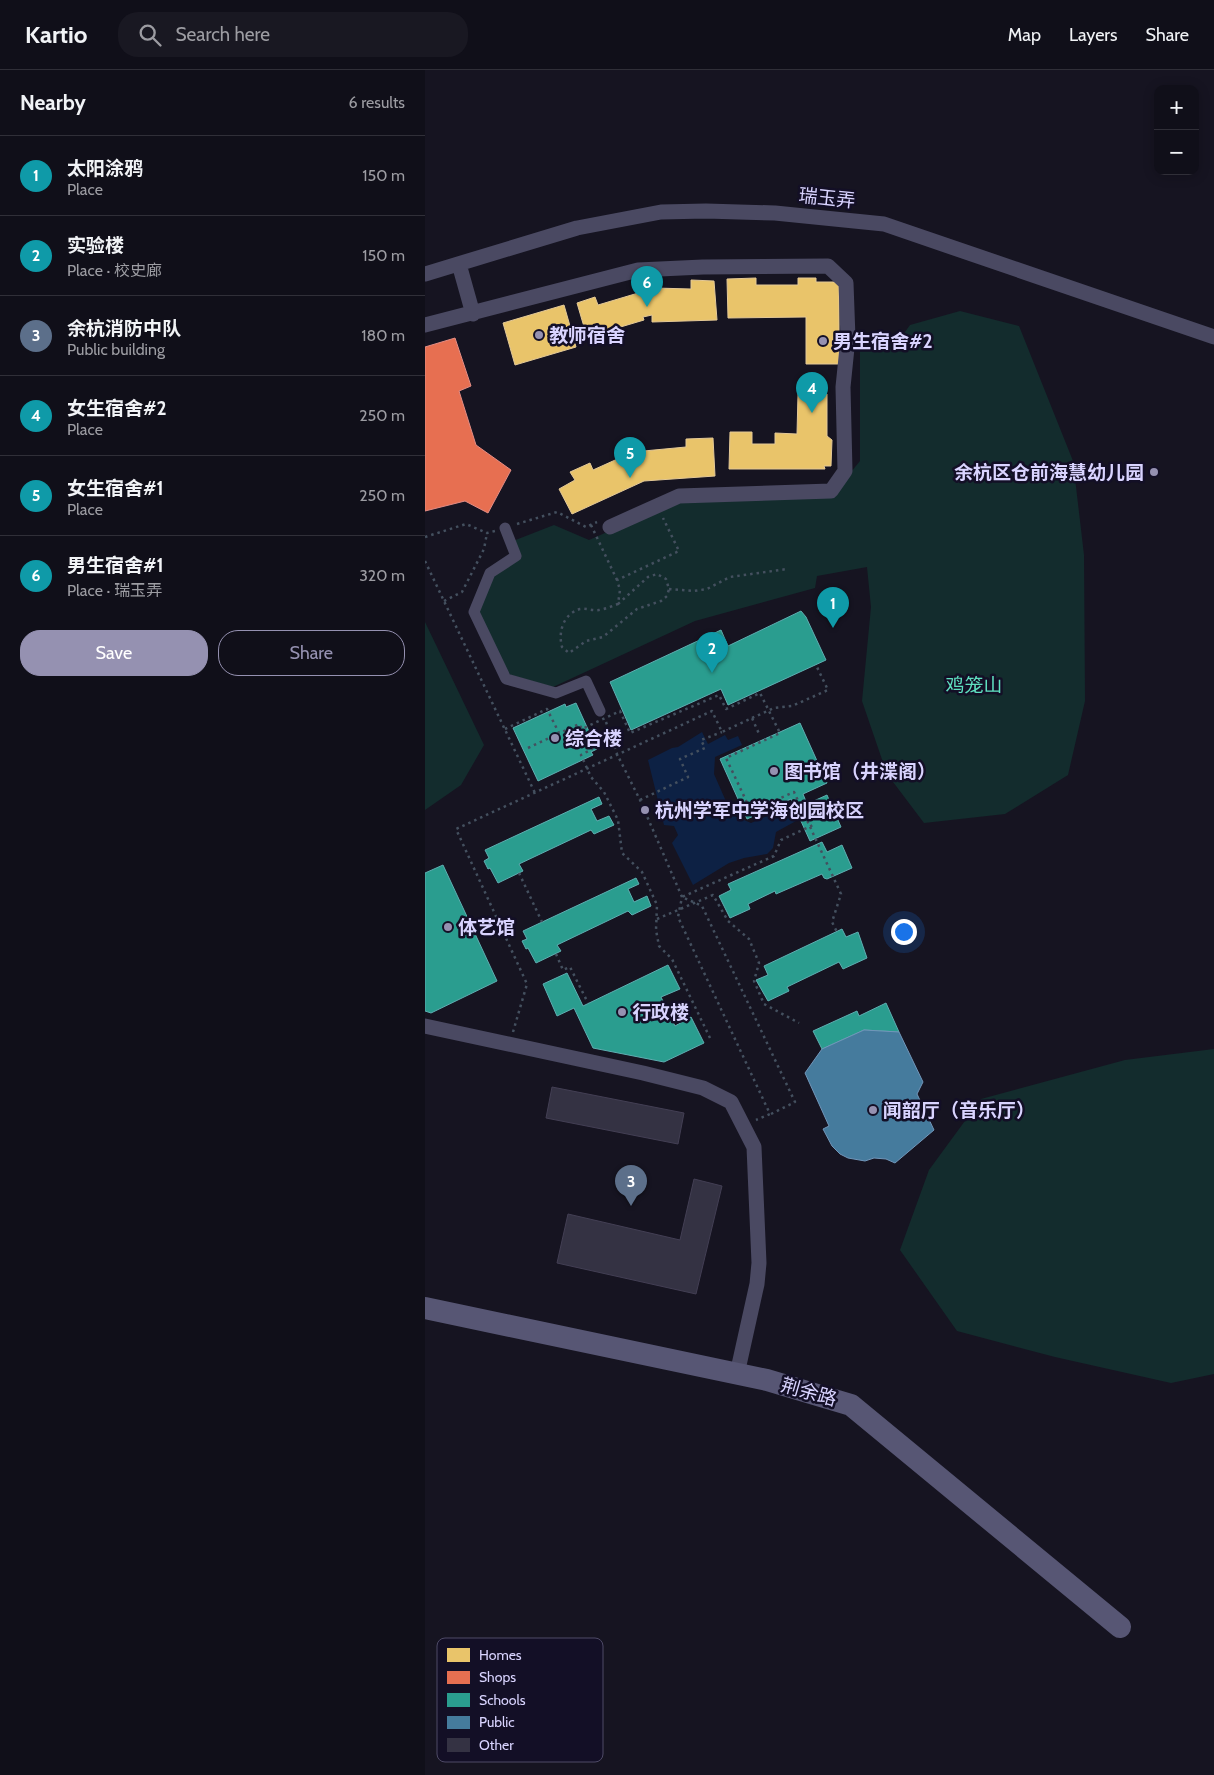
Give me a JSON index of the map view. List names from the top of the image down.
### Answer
{
  "streets": {
    "main road": ["荆余路"],
    "street": ["瑞玉弄"]
  },
  "parks": ["鸡笼山"],
  "places": [
    "教师宿舍",
    "男生宿舍#2",
    "余杭区仓前海慧幼儿园",
    "综合楼",
    "图书馆（井渫阁）",
    "杭州学军中学海创园校区",
    "体艺馆",
    "行政楼",
    "闻韶厅（音乐厅）"
  ],
  "legend": [
    "Homes",
    "Shops",
    "Schools",
    "Public",
    "Other"
  ],
  "page": {
    "header": "Kartio",
    "search": "Search here",
    "nav": ["Map", "Layers", "Share"],
    "heading": ["Nearby", "6 results"],
    "map_buttons": ["+", "−"],
    "list": [
      {
        "mark": "1",
        "name": "太阳涂鸦",
        "note": "Place",
        "value": "150 m"
      },
      {
        "mark": "2",
        "name": "实验楼",
        "note": "Place · 校史廊",
        "value": "150 m"
      },
      {
        "mark": "3",
        "name": "余杭消防中队",
        "note": "Public building",
        "value": "180 m"
      },
      {
        "mark": "4",
        "name": "女生宿舍#2",
        "note": "Place",
        "value": "250 m"
      },
      {
        "mark": "5",
        "name": "女生宿舍#1",
        "note": "Place",
        "value": "250 m"
      },
      {
        "mark": "6",
        "name": "男生宿舍#1",
        "note": "Place · 瑞玉弄",
        "value": "320 m"
      }
    ],
    "pins": [
      "6",
      "4",
      "5",
      "1",
      "2",
      "3"
    ],
    "buttons": ["Save", "Share"]
  }
}
